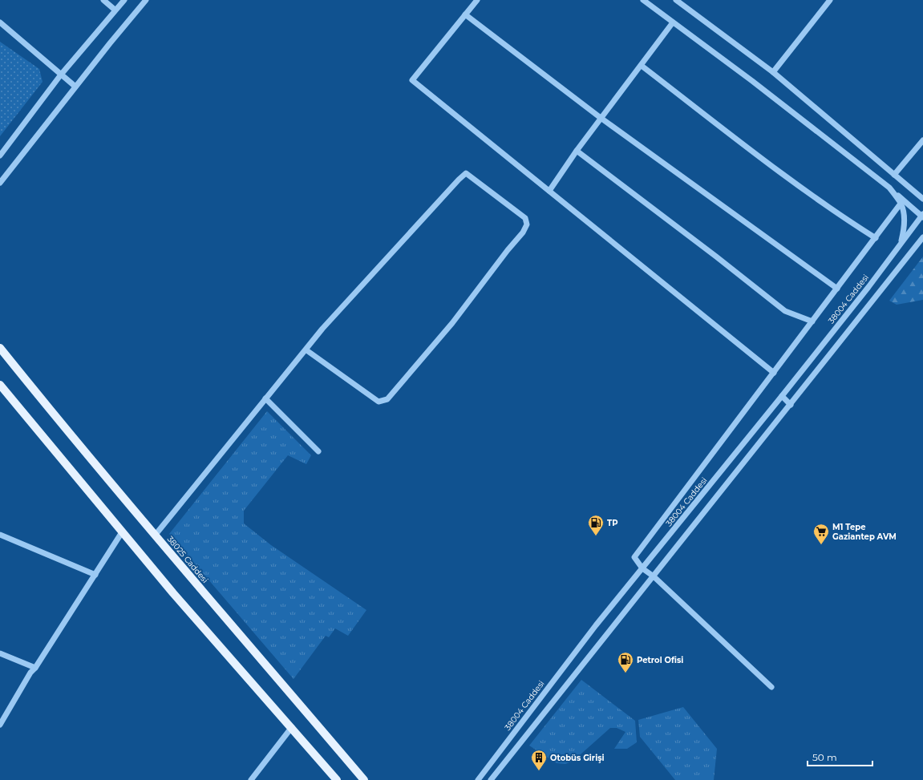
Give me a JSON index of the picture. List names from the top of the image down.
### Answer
{
  "streets": {
    "main road": ["38025 Caddesi"],
    "street": ["38004 Caddesi"]
  },
  "places": {
    "fuel station": ["TP", "Petrol Ofisi"],
    "supermarket": ["M1 Tepe Gaziantep AVM"],
    "building": ["Otobüs Girişi"]
  },
  "scale_bar": "50 m"
}
